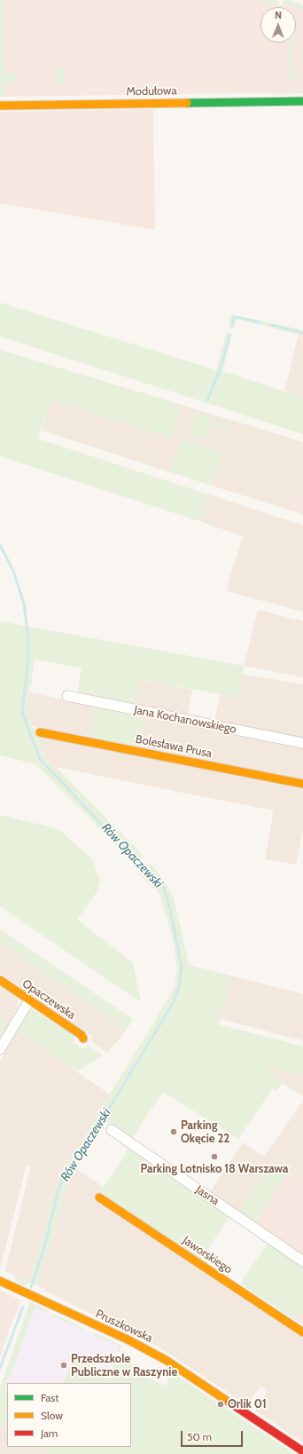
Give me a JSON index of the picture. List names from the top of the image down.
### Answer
{
  "streets": {
    "street": [
      "Modułowa",
      "Jana Kochanowskiego",
      "Bolesława Prusa",
      "Opaczewska",
      "Jasna",
      "Jaworskiego",
      "Pruszkowska"
    ]
  },
  "water": ["Rów Opaczewski"],
  "places": [
    "Parking Okęcie 22",
    "Parking Lotnisko 18 Warszawa",
    "Przedszkole Publiczne w Raszynie",
    "Orlik 01"
  ],
  "legend": ["Fast", "Slow", "Jam"],
  "scale_bar": "50 m",
  "north": "top"
}
